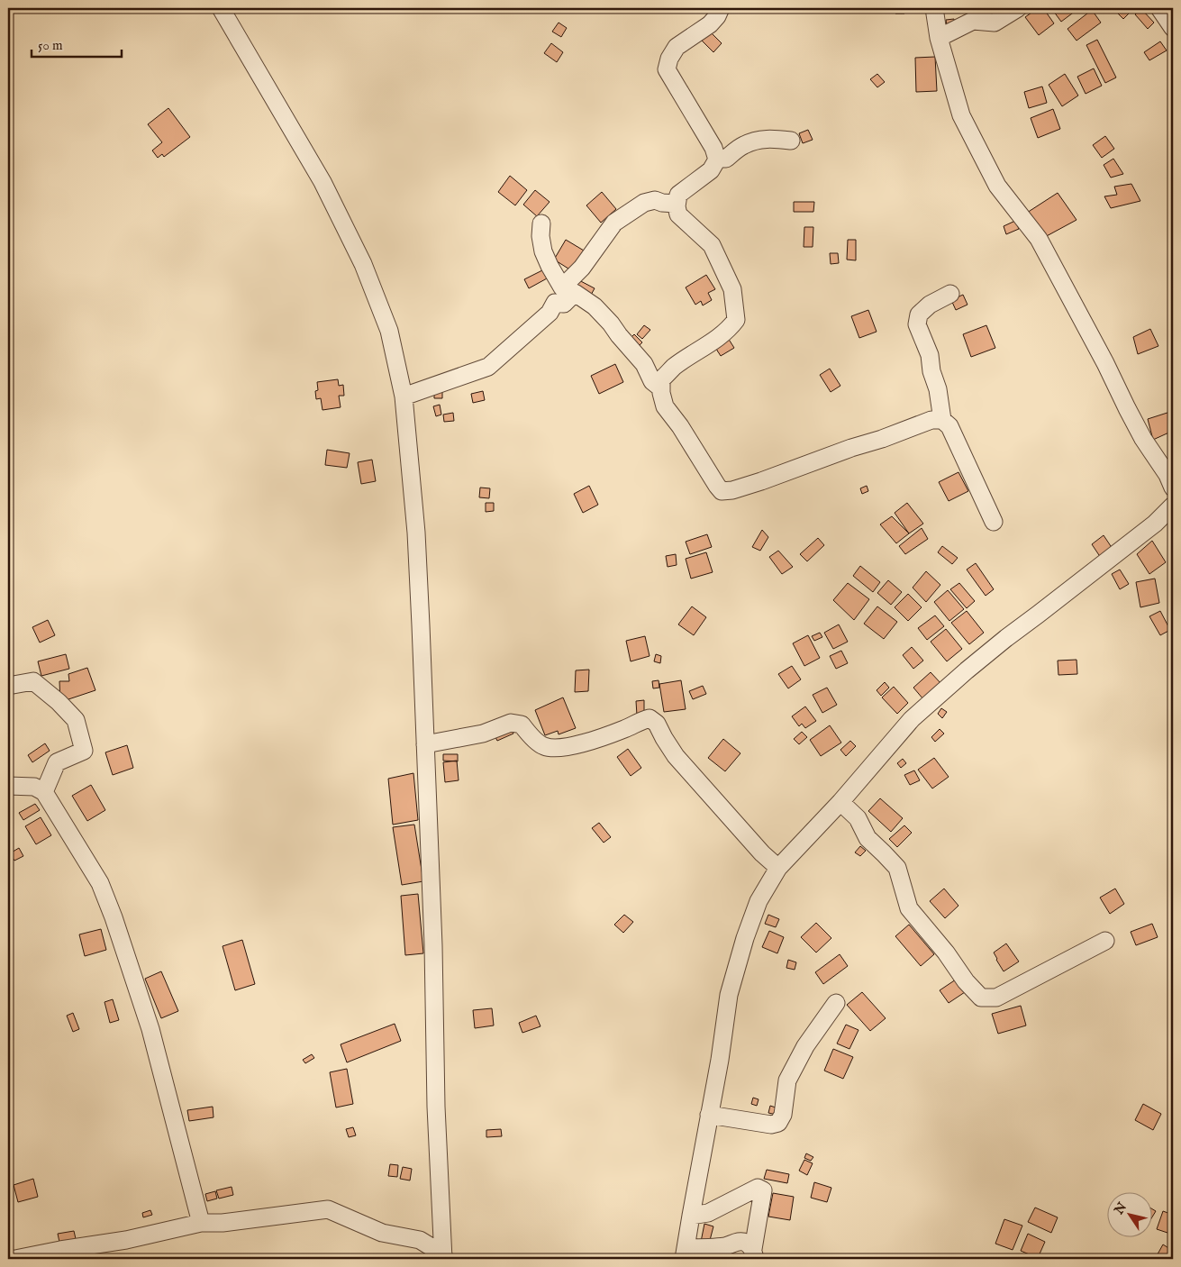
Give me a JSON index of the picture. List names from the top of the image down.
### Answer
{
  "scale_bar": "50 m",
  "north": "top left"
}
